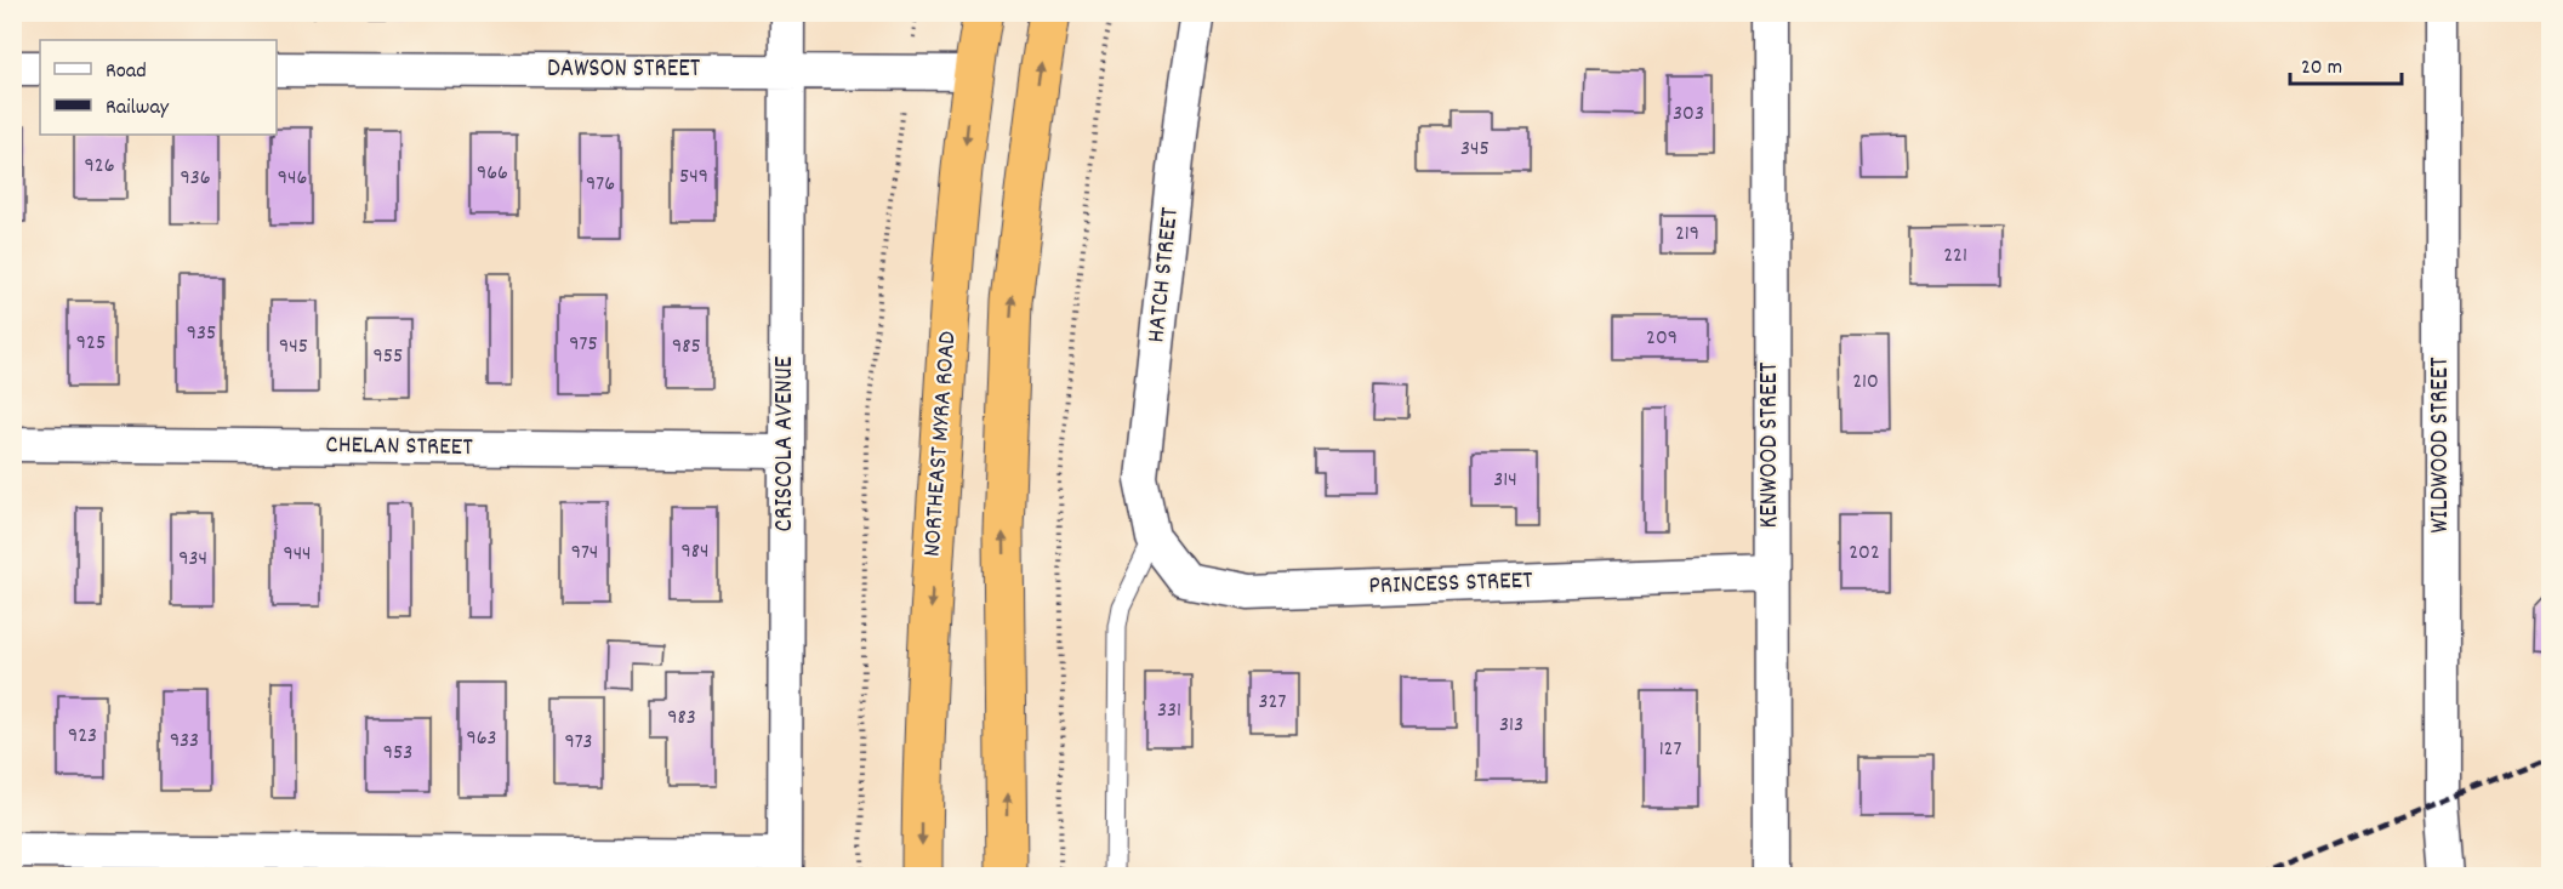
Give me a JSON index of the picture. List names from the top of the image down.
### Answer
{
  "streets": {
    "highway": ["NORTHEAST MYRA ROAD"],
    "street": [
      "DAWSON STREET",
      "HATCH STREET",
      "CRISCOLA AVENUE",
      "KENWOOD STREET",
      "WILDWOOD STREET",
      "CHELAN STREET",
      "PRINCESS STREET"
    ]
  },
  "crossings": [
    ["DAWSON STREET", "CRISCOLA AVENUE"],
    ["DAWSON STREET", "NORTHEAST MYRA ROAD"],
    ["HATCH STREET", "PRINCESS STREET"],
    ["CRISCOLA AVENUE", "CHELAN STREET"],
    ["KENWOOD STREET", "PRINCESS STREET"]
  ],
  "house_numbers": [
    "303",
    "345",
    "926",
    "966",
    "549",
    "936",
    "946",
    "976",
    "219",
    "221",
    "935",
    "209",
    "925",
    "975",
    "945",
    "985",
    "955",
    "210",
    "314",
    "984",
    "974",
    "202",
    "944",
    "934",
    "327",
    "331",
    "983",
    "313",
    "923",
    "963",
    "933",
    "973",
    "127",
    "953"
  ],
  "legend": ["Road", "Railway"],
  "scale_bar": "20 m"
}
